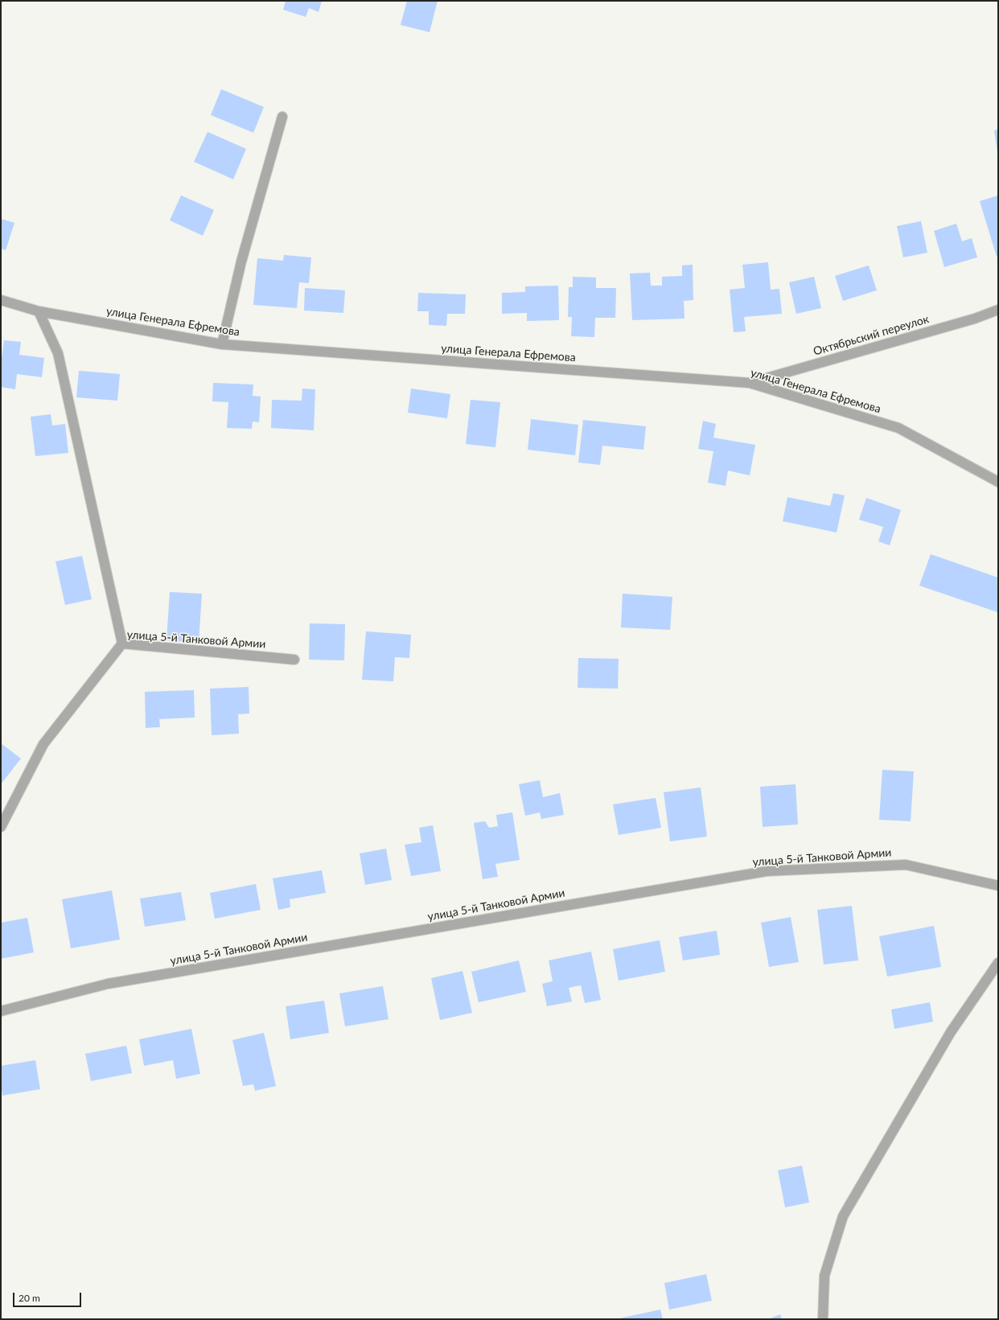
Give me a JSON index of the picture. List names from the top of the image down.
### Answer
{
  "streets": {
    "street": ["улица Генерала Ефремова", "Октябрьский переулок", "улица 5-й Танковой Армии"]
  },
  "crossings": [
    ["улица Генерала Ефремова", "Октябрьский переулок"]
  ],
  "scale_bar": "20 m"
}
